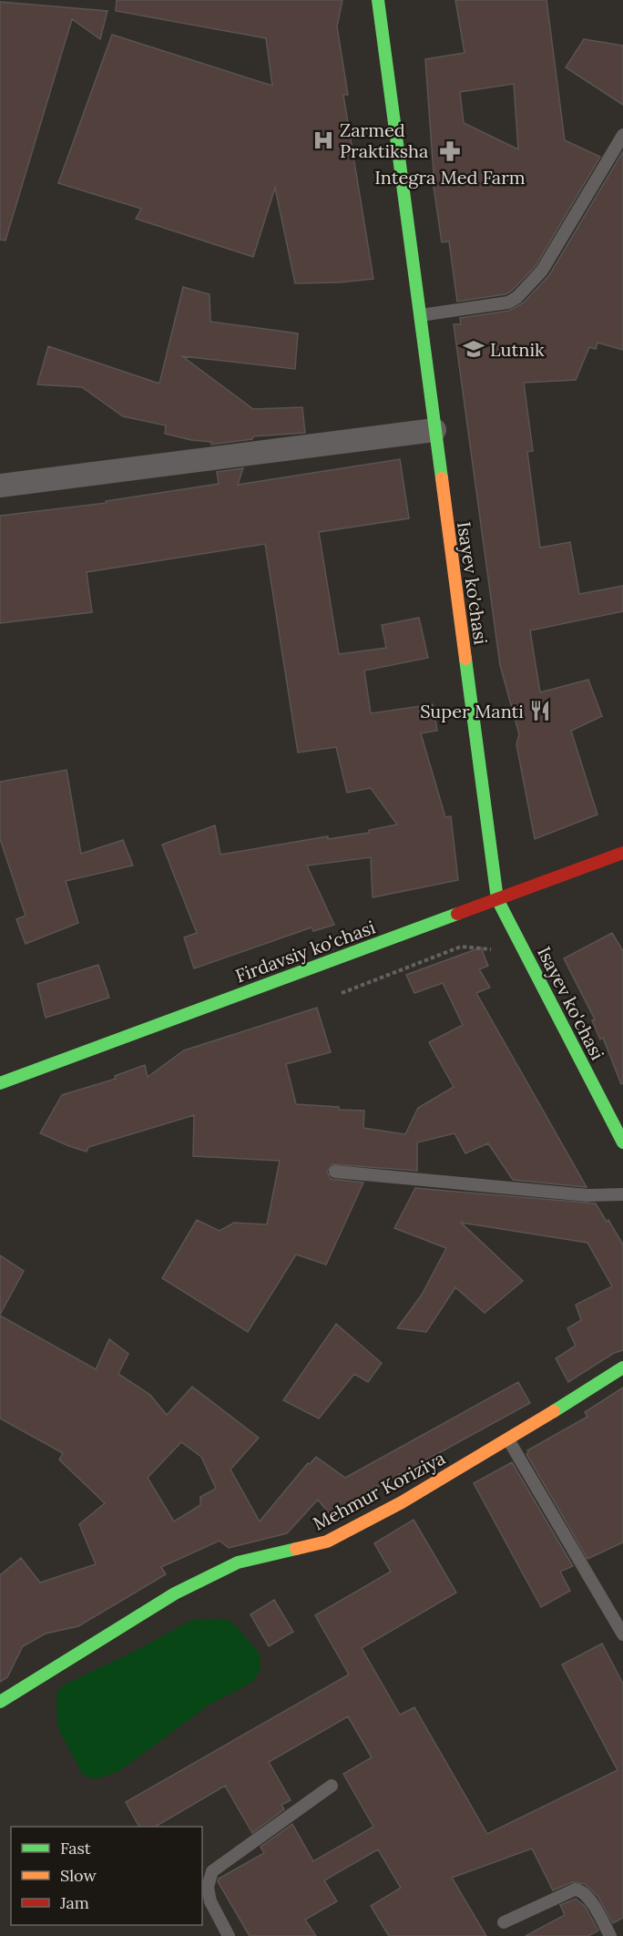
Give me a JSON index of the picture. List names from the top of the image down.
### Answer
{
  "streets": {
    "main road": ["Isayev ko'chasi", "Firdavsiy ko'chasi", "Mehmur Koriziya"]
  },
  "crossings": [
    ["Isayev ko'chasi", "Firdavsiy ko'chasi"]
  ],
  "places": {
    "hospital": ["Zarmed Praktiksha"],
    "pharmacy": ["Integra Med Farm"],
    "school or university": ["Lutnik"],
    "restaurant": ["Super Manti"]
  },
  "legend": ["Fast", "Slow", "Jam"]
}
